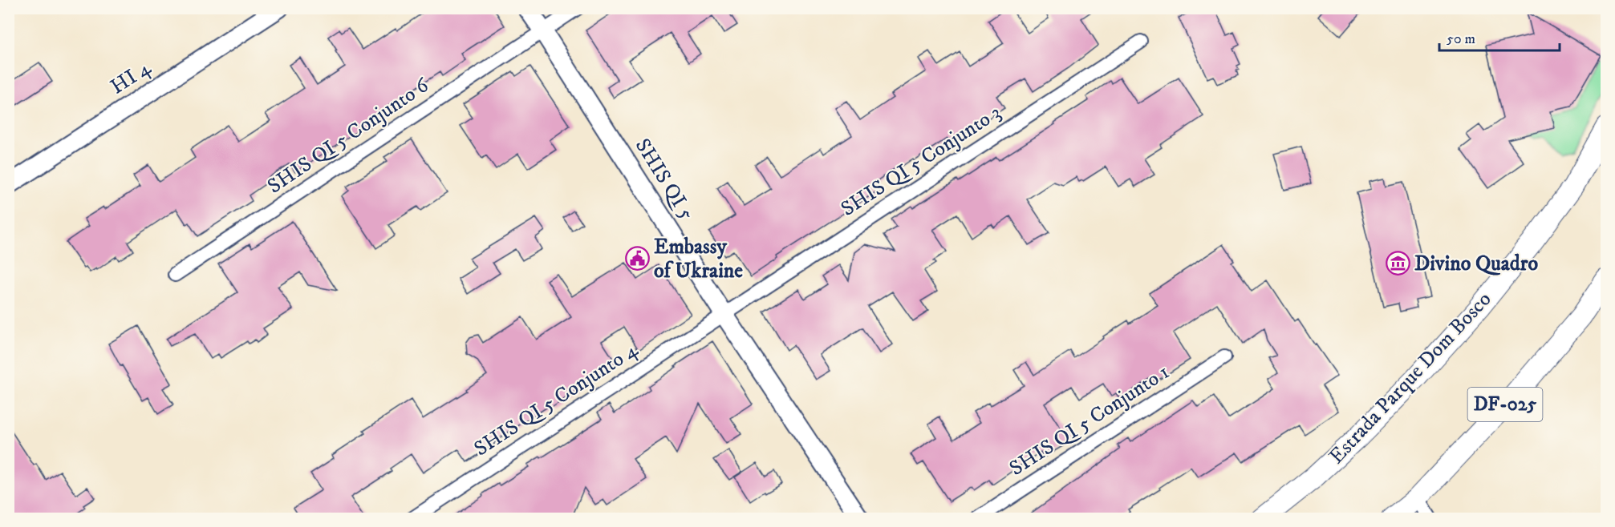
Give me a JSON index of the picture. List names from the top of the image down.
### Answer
{
  "streets": {
    "main road": ["Estrada Parque Dom Bosco", "DF-025"],
    "street": [
      "HI 4",
      "SHIS QI 5 Conjunto 6",
      "SHIS QI 5 Conjunto 3",
      "SHIS QI 5",
      "SHIS QI 5 Conjunto 4",
      "SHIS QI 5 Conjunto 1"
    ]
  },
  "crossings": [
    ["SHIS QI 5 Conjunto 6", "SHIS QI 5"],
    ["SHIS QI 5 Conjunto 3", "SHIS QI 5"],
    ["SHIS QI 5 Conjunto 3", "SHIS QI 5 Conjunto 4"],
    ["SHIS QI 5", "SHIS QI 5 Conjunto 4"]
  ],
  "places": {
    "public building": ["Embassy of Ukraine"],
    "museum": ["Divino Quadro"]
  },
  "scale_bar": "50 m"
}
